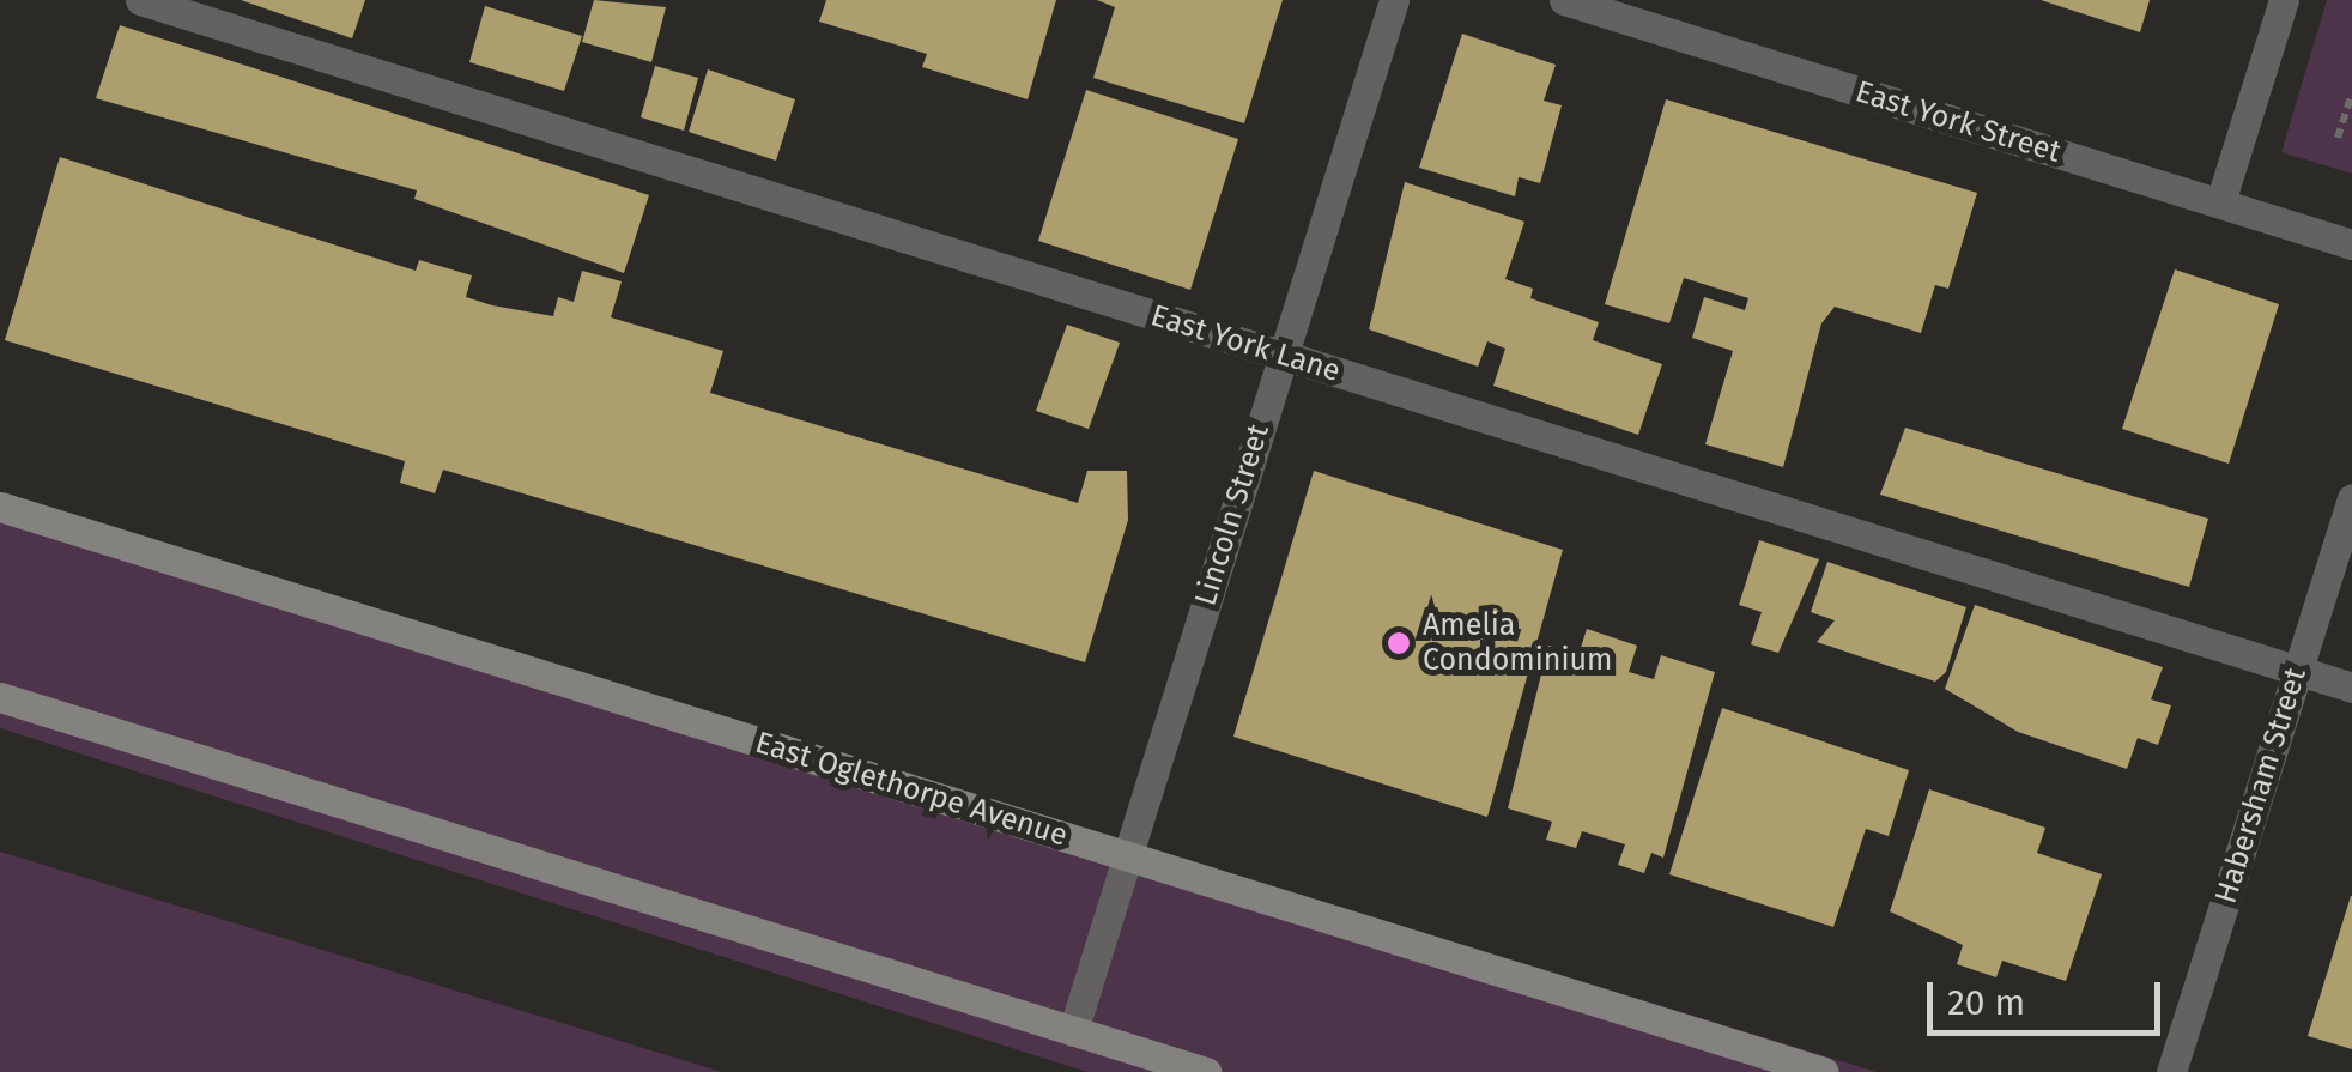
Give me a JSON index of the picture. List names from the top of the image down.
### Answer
{
  "streets": {
    "main road": ["East Oglethorpe Avenue"],
    "street": [
      "East York Street",
      "East York Lane",
      "Lincoln Street",
      "Habersham Street"
    ]
  },
  "crossings": [
    ["East York Lane", "Lincoln Street"],
    ["East York Lane", "Habersham Street"],
    ["Lincoln Street", "East Oglethorpe Avenue"]
  ],
  "places": ["Amelia Condominium"],
  "scale_bar": "20 m"
}
